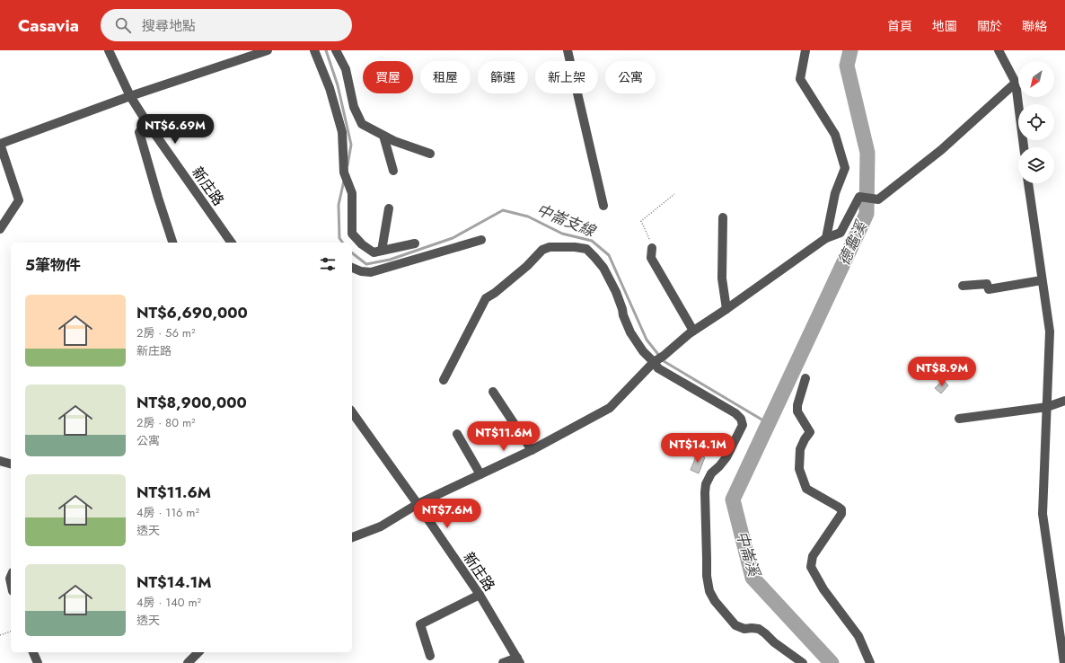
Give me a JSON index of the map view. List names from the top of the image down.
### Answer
{
  "streets": {
    "street": ["新庄路"]
  },
  "water": ["中崙支線", "德龜溪", "中崙溪"],
  "north": "bottom left",
  "page": {
    "header": "Casavia",
    "search": "搜尋地點",
    "nav": [
      "首頁",
      "地圖",
      "關於",
      "聯絡"
    ],
    "chip": [
      "買屋",
      "租屋",
      "篩選",
      "新上架",
      "公寓"
    ],
    "price": [
      "NT$6.69M",
      "NT$8.9M",
      "NT$11.6M",
      "NT$14.1M",
      "NT$7.6M"
    ],
    "heading": "5筆物件",
    "list": [
      {
        "name": "NT$6,690,000",
        "note": "2房 · 56 m² · 新庄路"
      },
      {
        "name": "NT$8,900,000",
        "note": "2房 · 80 m² · 公寓"
      },
      {
        "name": "NT$11.6M",
        "note": "4房 · 116 m² · 透天"
      },
      {
        "name": "NT$14.1M",
        "note": "4房 · 140 m² · 透天"
      }
    ]
  }
}
